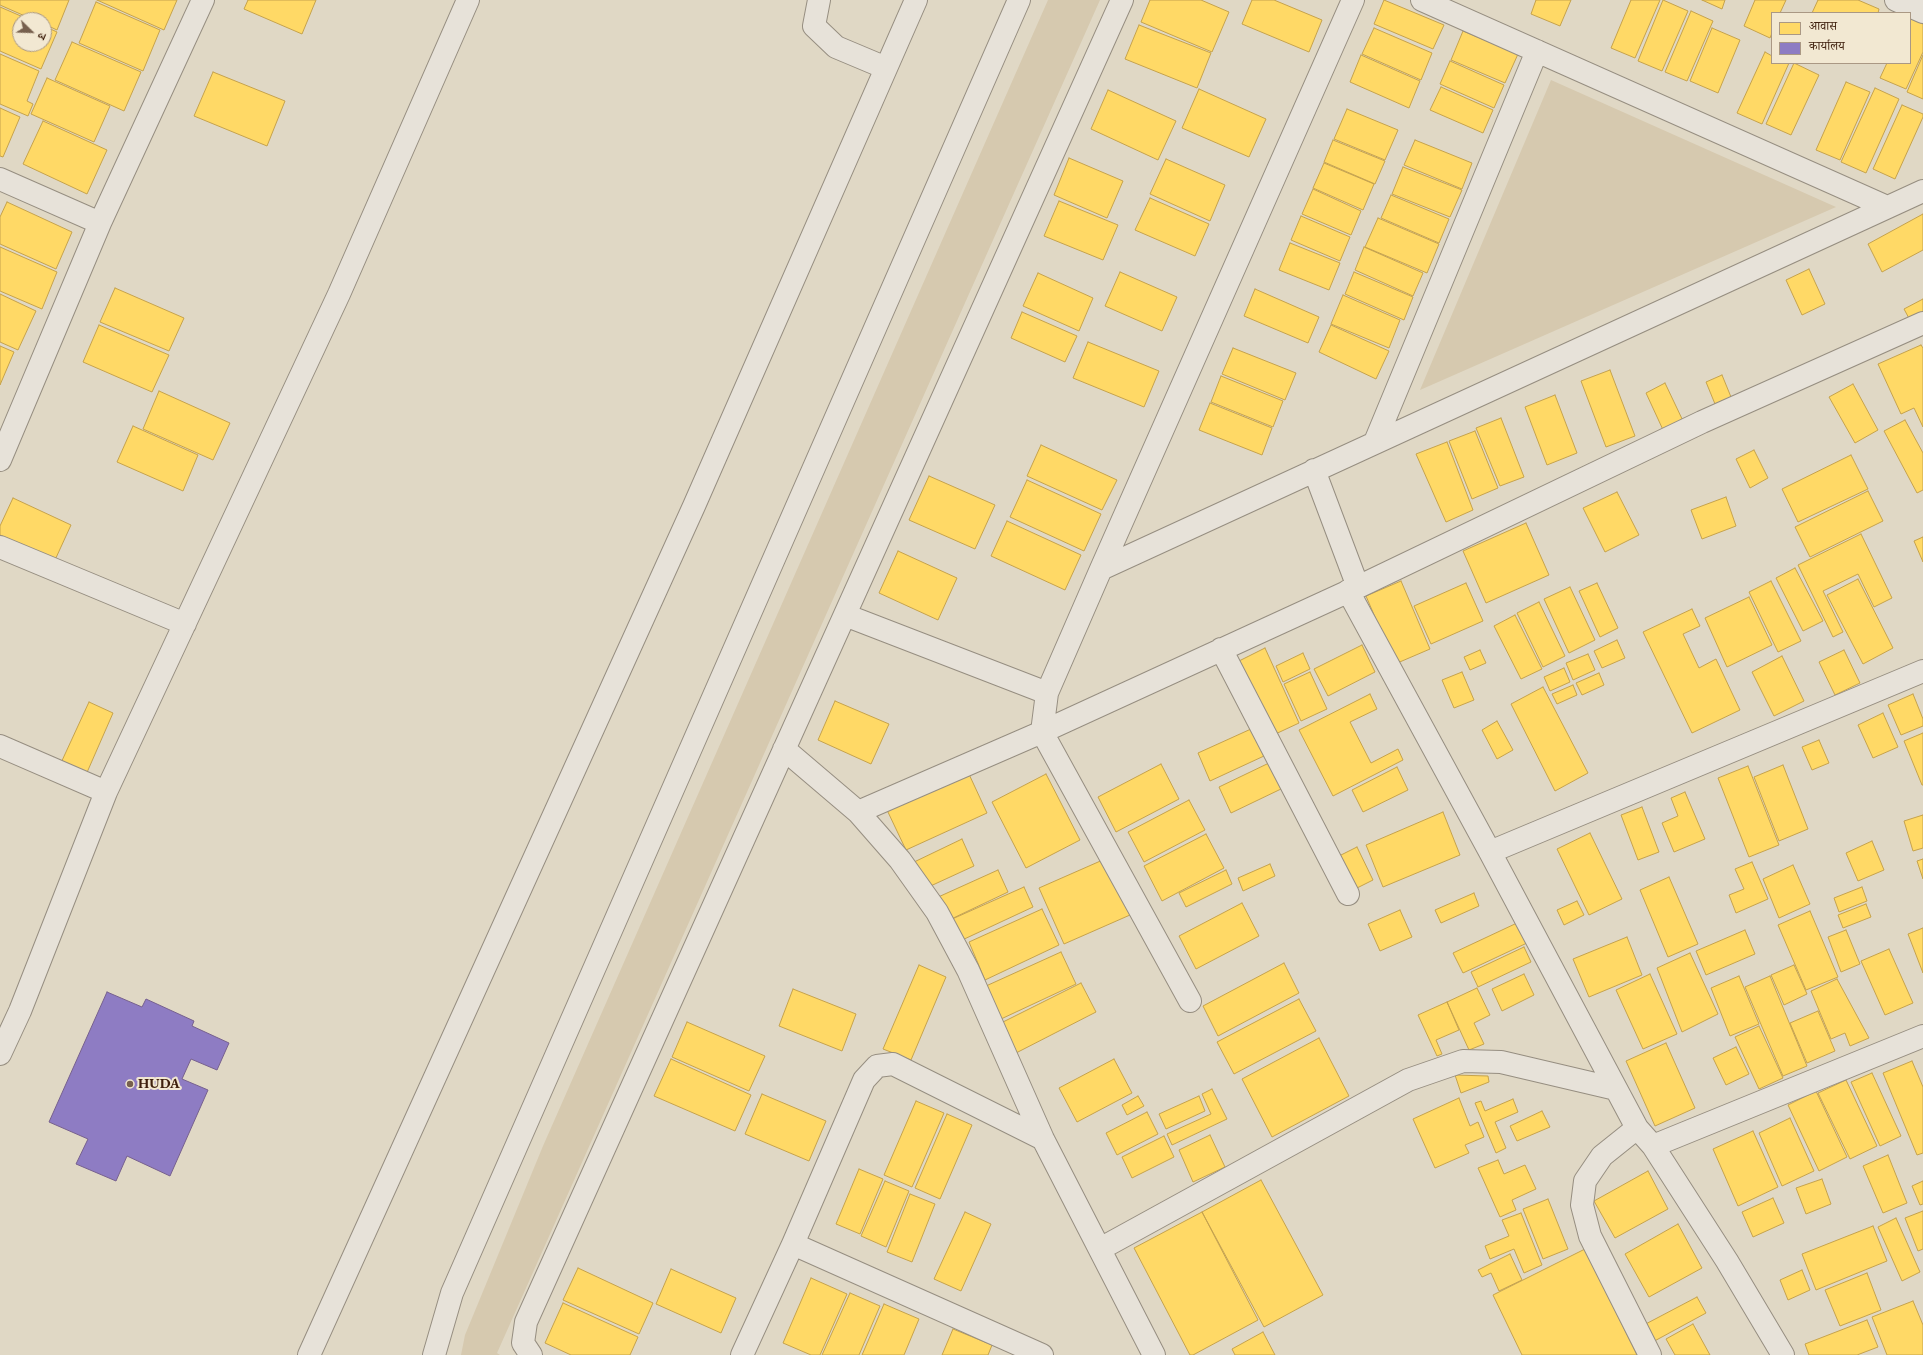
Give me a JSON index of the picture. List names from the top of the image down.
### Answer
{
  "places": ["HUDA"],
  "legend": ["आवास", "कार्यालय"],
  "north": "bottom right"
}
